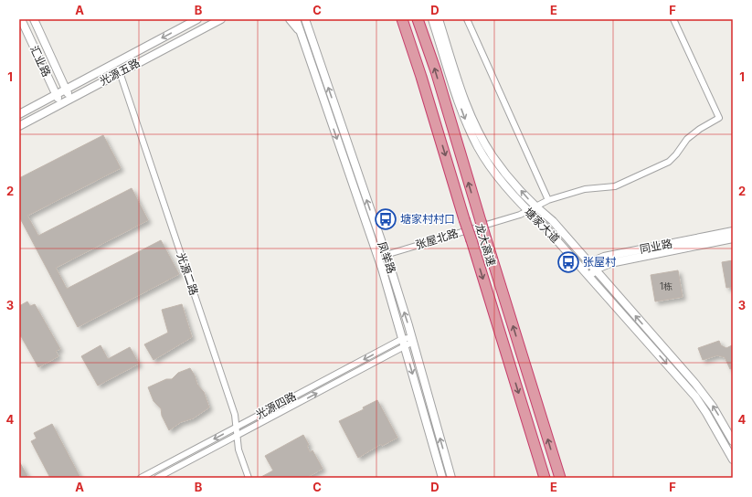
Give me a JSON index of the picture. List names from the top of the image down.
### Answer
{
  "streets": {
    "highway": ["龙大高速"],
    "street": [
      "汇业路",
      "光源五路",
      "塘家大道",
      "张屋北路",
      "同业路",
      "凤举路",
      "光源二路",
      "光源四路"
    ]
  },
  "crossings": [
    ["汇业路", "光源五路"],
    ["光源五路", "光源二路"],
    ["塘家大道", "张屋北路"],
    ["塘家大道", "同业路"],
    ["张屋北路", "凤举路"],
    ["凤举路", "光源四路"],
    ["光源二路", "光源四路"]
  ],
  "places": {
    "bus stop": ["塘家村村口", "张屋村"]
  },
  "house_numbers": ["1栋"],
  "grid": {
    "columns": [
      "A",
      "B",
      "C",
      "D",
      "E",
      "F"
    ],
    "rows": [
      "1",
      "2",
      "3",
      "4"
    ]
  }
}
